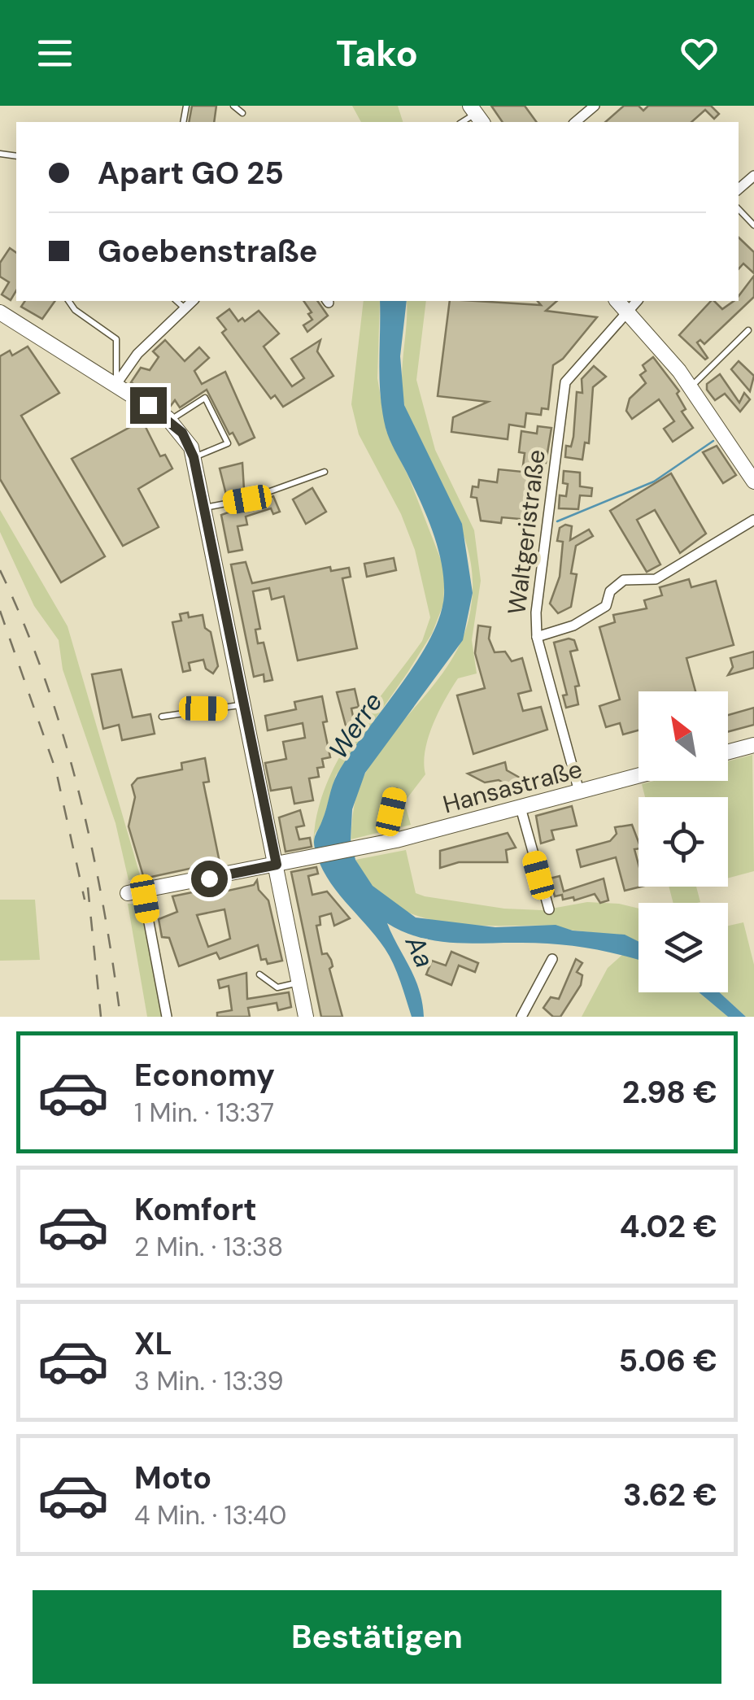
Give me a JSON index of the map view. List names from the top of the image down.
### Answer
{
  "streets": {
    "street": ["Waltgeristraße", "Hansastraße"]
  },
  "crossings": [
    ["Waltgeristraße", "Hansastraße"]
  ],
  "water": ["Werre", "Aa"],
  "north": "top left",
  "page": {
    "header": "Tako",
    "banner": ["Apart GO 25", "Goebenstraße"],
    "list": [
      {
        "name": "Economy",
        "note": "1 Min. · 13:37",
        "value": "2.98 €"
      },
      {
        "name": "Komfort",
        "note": "2 Min. · 13:38",
        "value": "4.02 €"
      },
      {
        "name": "XL",
        "note": "3 Min. · 13:39",
        "value": "5.06 €"
      },
      {
        "name": "Moto",
        "note": "4 Min. · 13:40",
        "value": "3.62 €"
      }
    ],
    "buttons": "Bestätigen"
  }
}
